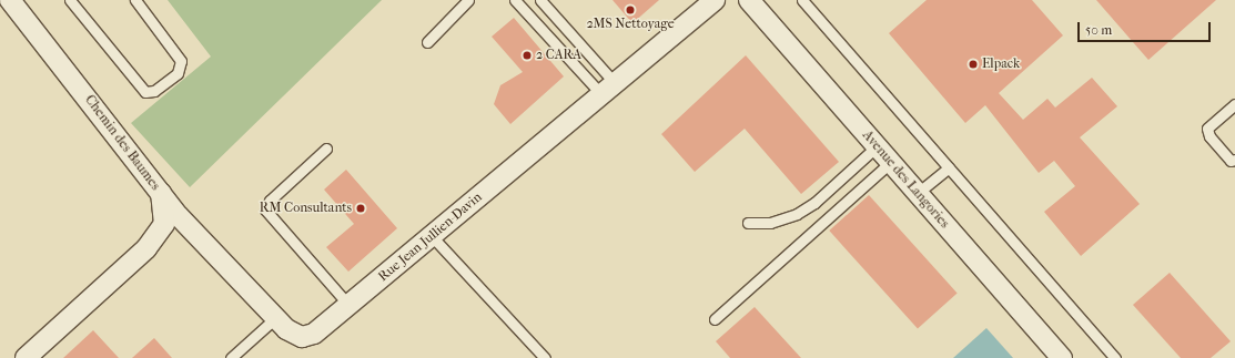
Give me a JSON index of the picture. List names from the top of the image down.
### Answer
{
  "streets": {
    "street": ["Chemin des Baumes", "Avenue des Langories", "Rue Jean Jullien-Davin"]
  },
  "crossings": [
    ["Chemin des Baumes", "Rue Jean Jullien-Davin"]
  ],
  "places": [
    "2MS Nettoyage",
    "2 CARA",
    "Elpack",
    "RM Consultants"
  ],
  "scale_bar": "50 m"
}
